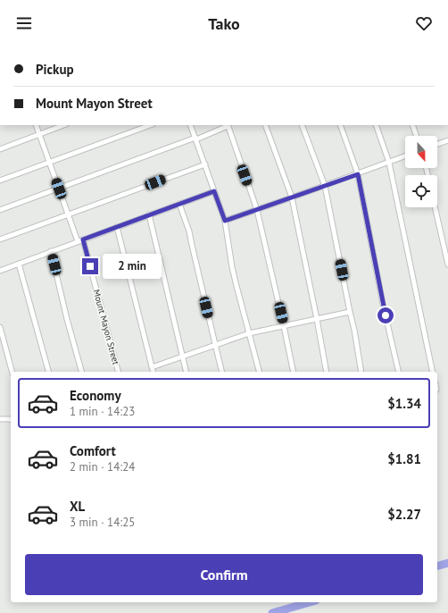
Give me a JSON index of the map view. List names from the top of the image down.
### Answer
{
  "streets": {
    "street": ["Mount Mayon Street"]
  },
  "north": "bottom",
  "page": {
    "header": "Tako",
    "banner": ["Pickup", "Mount Mayon Street"],
    "bubble": "2 min",
    "list": [
      {
        "name": "Economy",
        "note": "1 min · 14:23",
        "value": "$1.34"
      },
      {
        "name": "Comfort",
        "note": "2 min · 14:24",
        "value": "$1.81"
      },
      {
        "name": "XL",
        "note": "3 min · 14:25",
        "value": "$2.27"
      }
    ],
    "buttons": "Confirm"
  }
}
